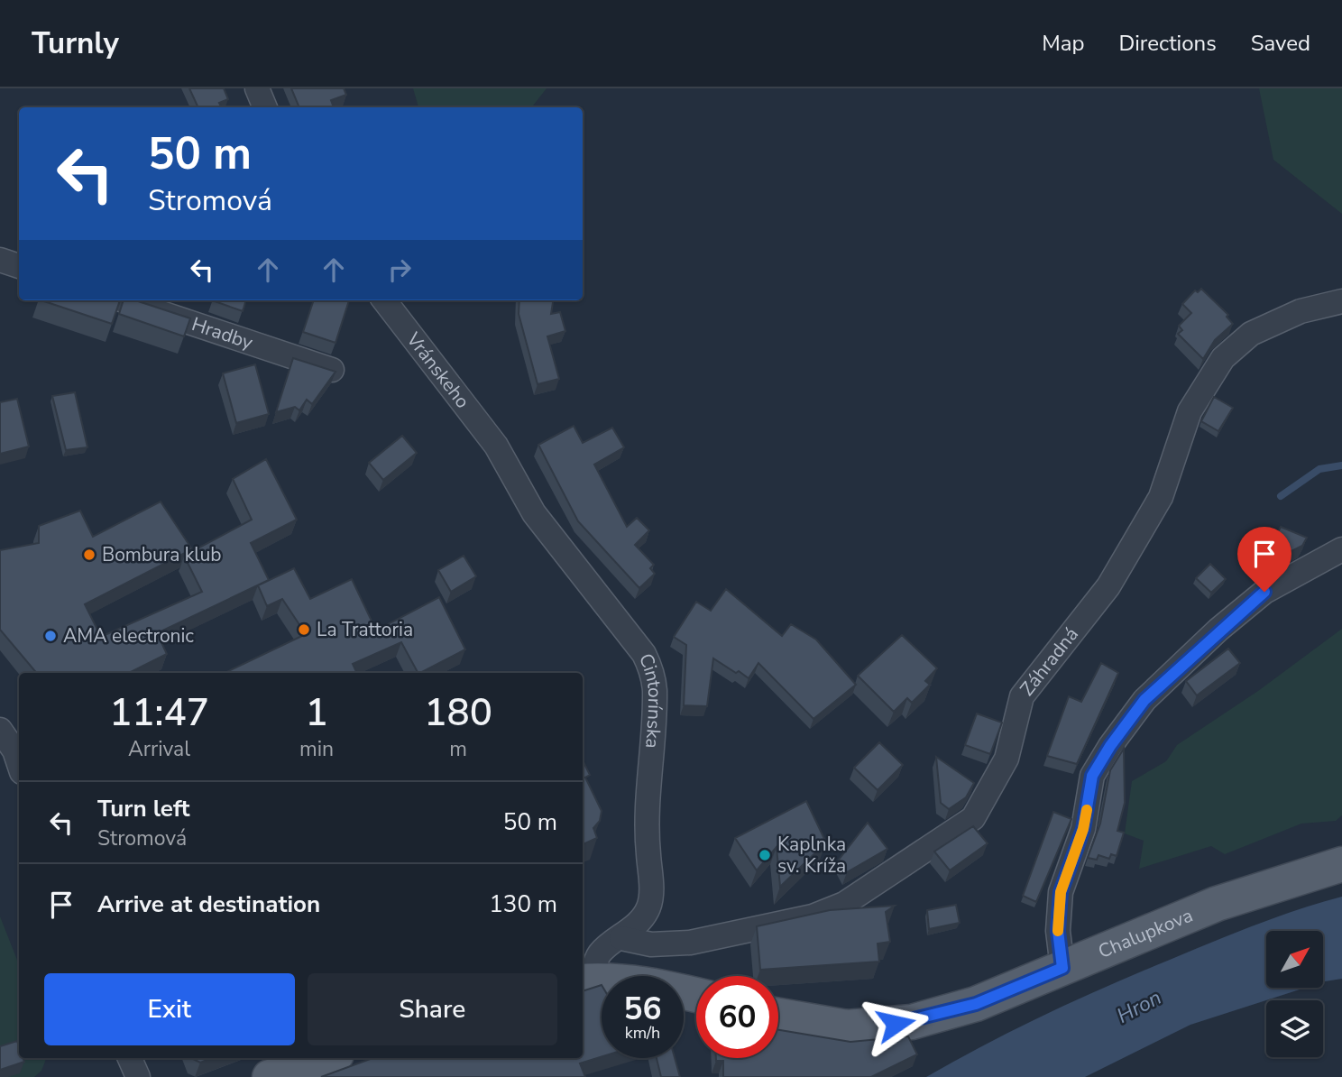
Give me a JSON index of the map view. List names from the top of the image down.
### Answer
{
  "streets": {
    "main road": ["Chalupkova"],
    "street": [
      "Hradby",
      "Vránskeho",
      "Záhradná",
      "Cintorínska"
    ]
  },
  "crossings": [
    ["Vránskeho", "Cintorínska"],
    ["Záhradná", "Cintorínska"]
  ],
  "water": ["Hron"],
  "places": [
    "Bombura klub",
    "La Trattoria",
    "AMA electronic",
    "Kaplnka sv. Kríža"
  ],
  "north": "top right",
  "page": {
    "header": "Turnly",
    "nav": ["Map", "Directions", "Saved"],
    "turn": ["50 m", "Stromová"],
    "eta": [
      "11:47",
      "Arrival",
      "1",
      "min",
      "180",
      "m"
    ],
    "list": [
      {
        "name": "Turn left",
        "note": "Stromová",
        "value": "50 m"
      },
      {
        "name": "Arrive at destination",
        "value": "130 m"
      }
    ],
    "buttons": ["Exit", "Share"],
    "speed": "56 km/h",
    "limit": "60"
  }
}
